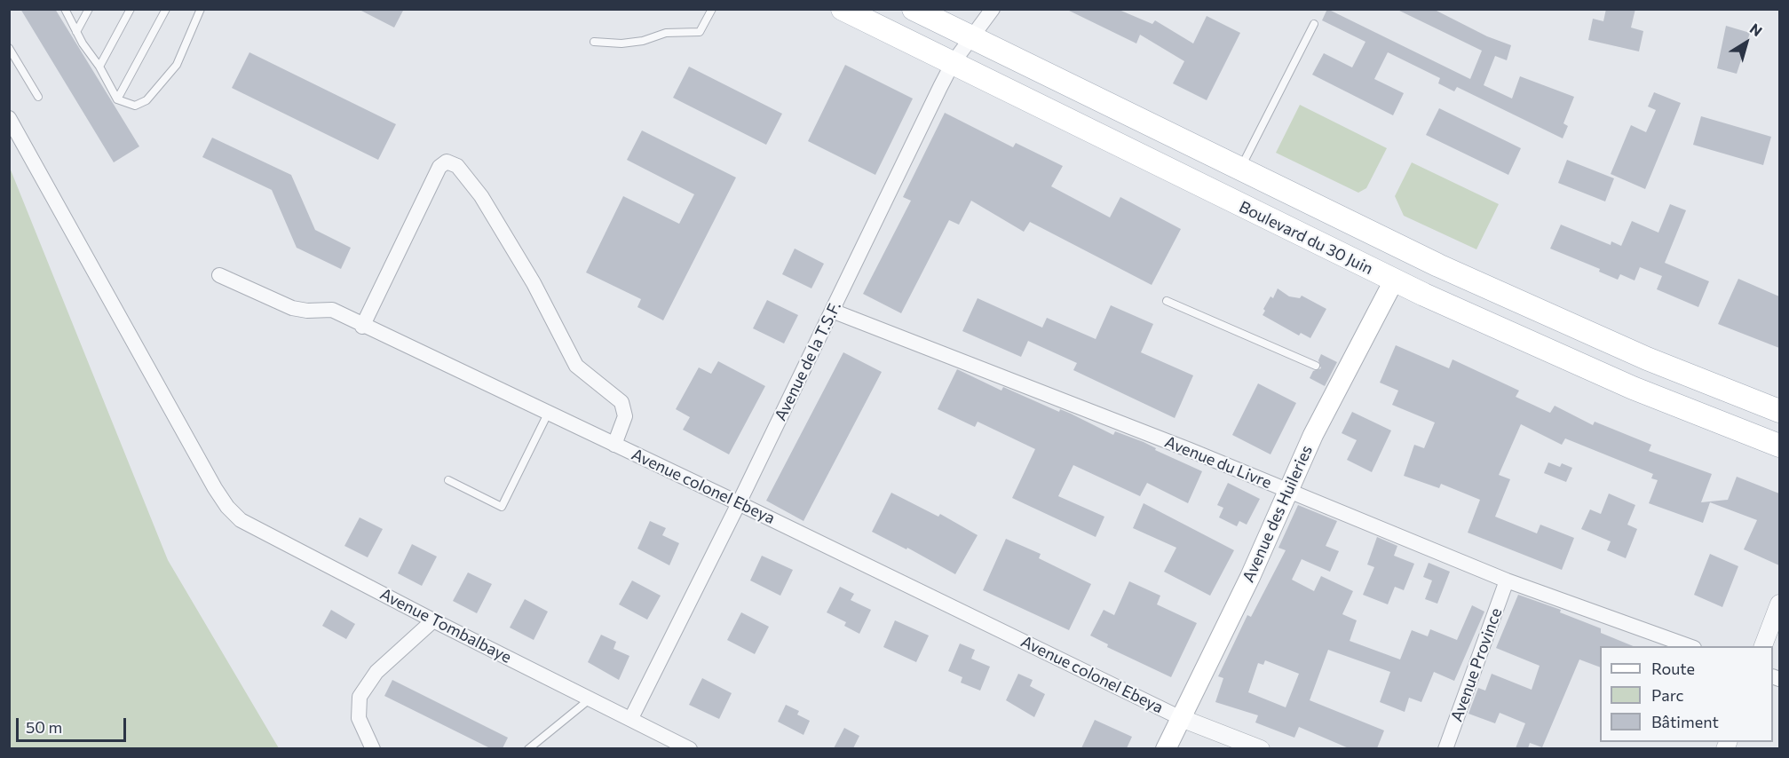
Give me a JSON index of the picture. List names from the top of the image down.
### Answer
{
  "streets": {
    "main road": ["Boulevard du 30 Juin", "Avenue des Huileries"],
    "street": [
      "Avenue de la T.S.F.",
      "Avenue du Livre",
      "Avenue colonel Ebeya",
      "Avenue Tombalbaye",
      "Avenue Province"
    ]
  },
  "crossings": [
    ["Boulevard du 30 Juin", "Avenue de la T.S.F."],
    ["Boulevard du 30 Juin", "Avenue des Huileries"],
    ["Avenue de la T.S.F.", "Avenue du Livre"],
    ["Avenue de la T.S.F.", "Avenue colonel Ebeya"],
    ["Avenue de la T.S.F.", "Avenue Tombalbaye"],
    ["Avenue du Livre", "Avenue des Huileries"],
    ["Avenue du Livre", "Avenue Province"],
    ["Avenue colonel Ebeya", "Avenue des Huileries"]
  ],
  "legend": ["Route", "Parc", "Bâtiment"],
  "scale_bar": "50 m",
  "north": "top right"
}
